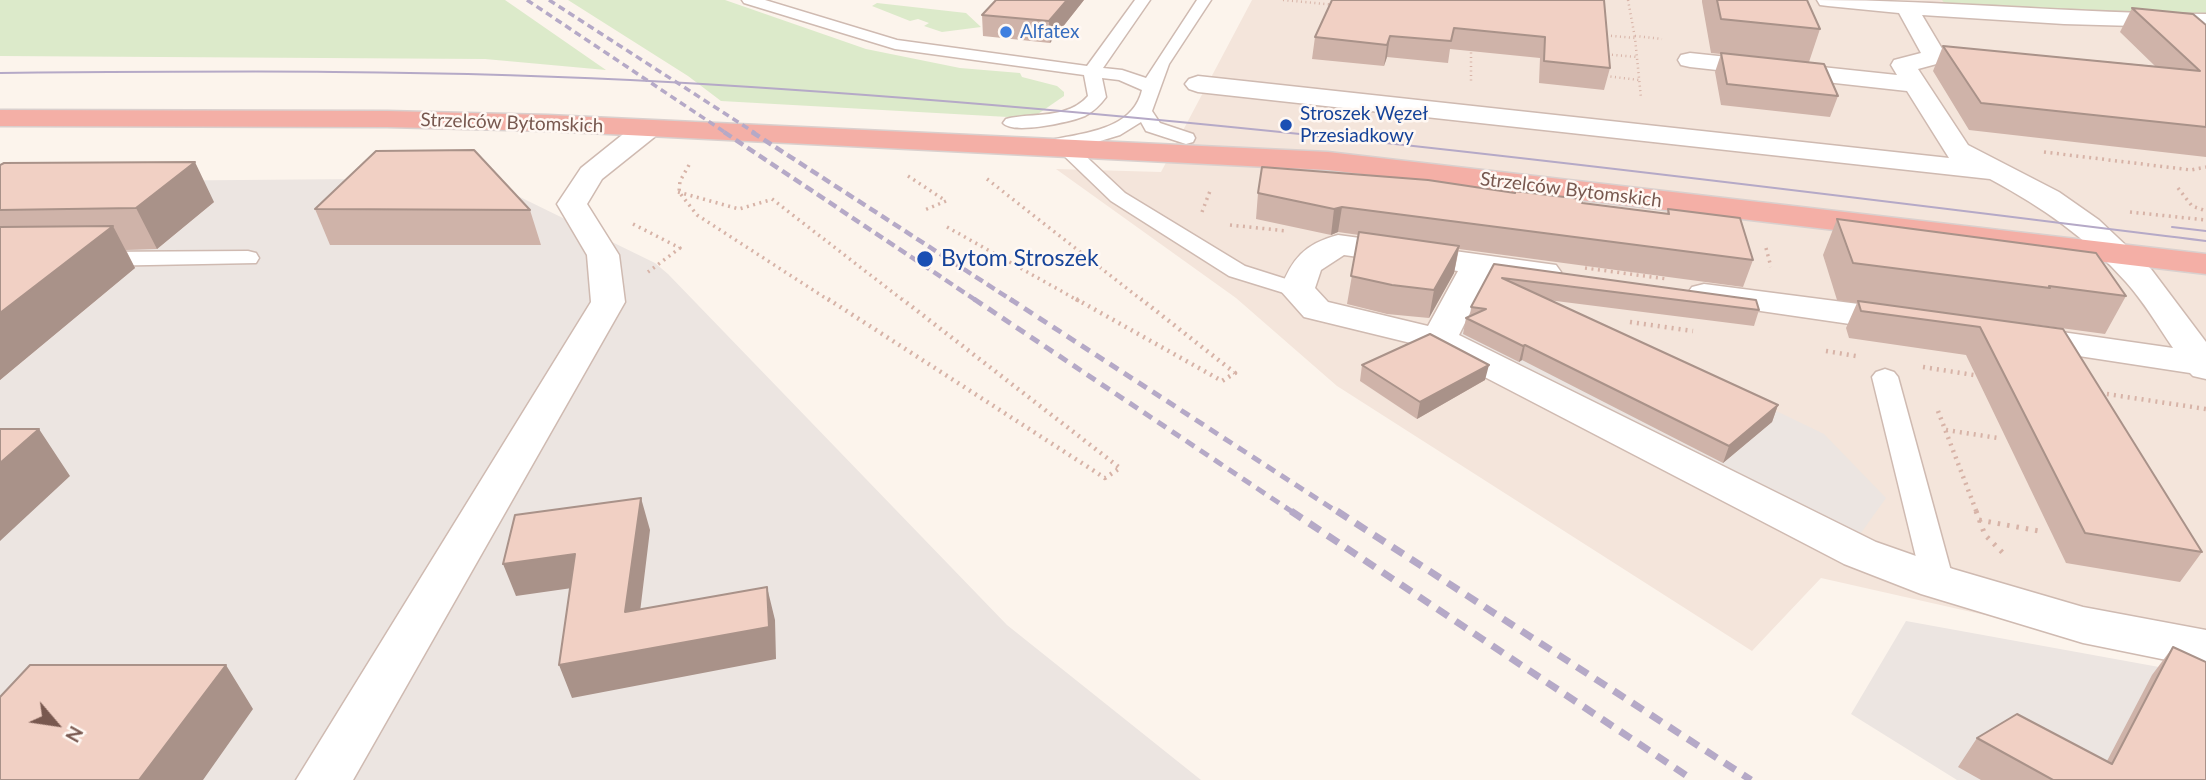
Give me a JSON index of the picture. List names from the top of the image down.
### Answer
{
  "streets": {
    "highway": ["Strzelców Bytomskich"]
  },
  "places": ["Alfatex", "Stroszek Węzeł Przesiadkowy", "Bytom Stroszek"],
  "north": "bottom right"
}
